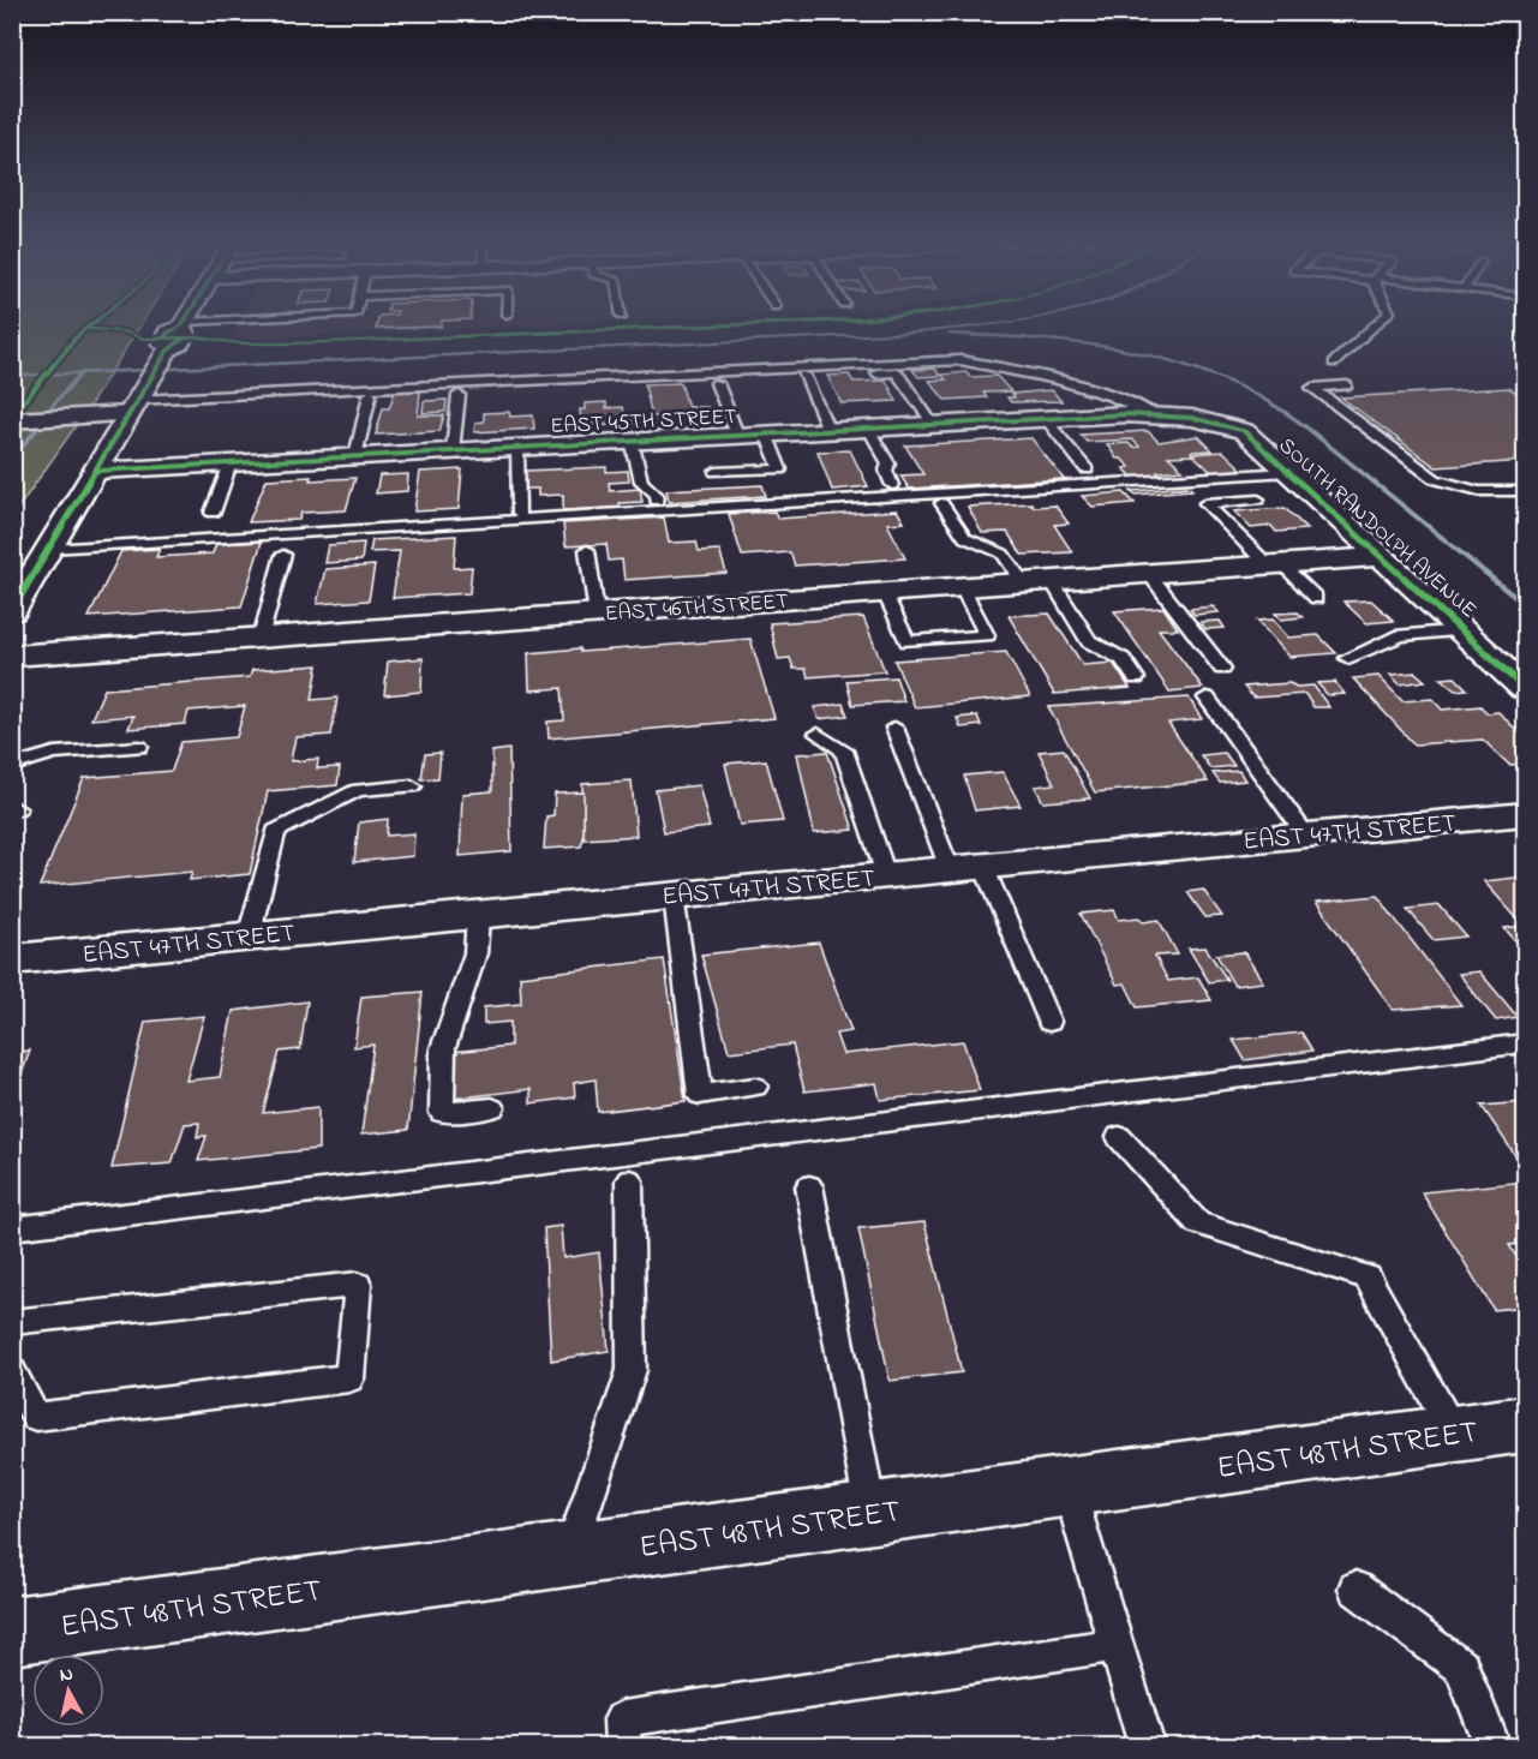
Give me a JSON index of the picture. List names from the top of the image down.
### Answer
{
  "streets": {
    "street": [
      "EAST 45TH STREET",
      "SOUTH RANDOLPH AVENUE",
      "EAST 46TH STREET",
      "EAST 47TH STREET",
      "EAST 48TH STREET"
    ]
  },
  "crossings": [
    ["EAST 45TH STREET", "SOUTH RANDOLPH AVENUE"],
    ["SOUTH RANDOLPH AVENUE", "EAST 46TH STREET"]
  ],
  "north": "top"
}
